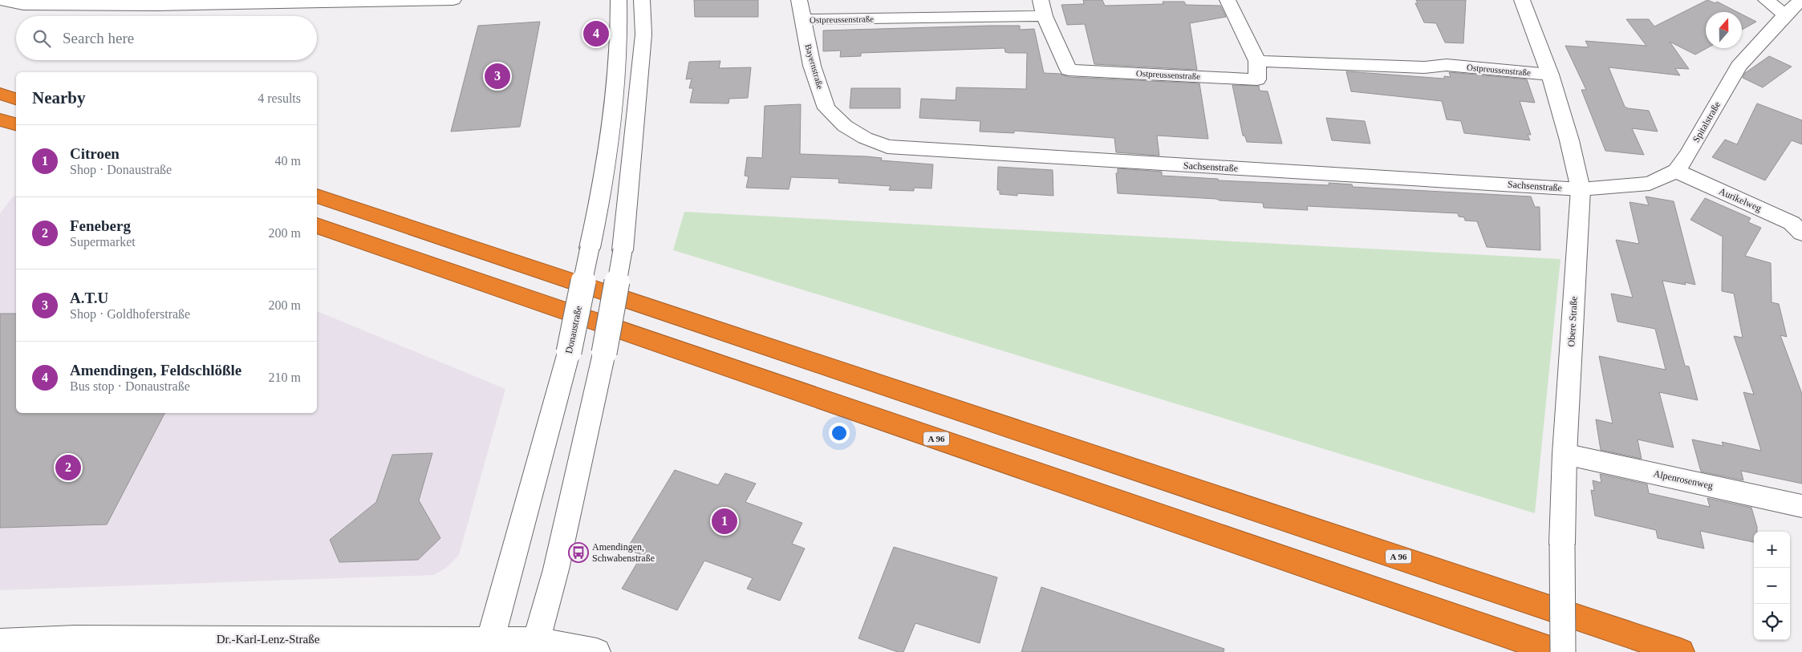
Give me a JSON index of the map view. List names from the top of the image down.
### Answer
{
  "streets": {
    "highway": ["A 96"],
    "street": [
      "Ostpreussenstraße",
      "Bayernstraße",
      "Spitalstraße",
      "Sachsenstraße",
      "Aurikelweg",
      "Obere Straße",
      "Donaustraße",
      "Alpenrosenweg",
      "Dr.-Karl-Lenz-Straße"
    ]
  },
  "crossings": [
    ["Ostpreussenstraße", "Bayernstraße"],
    ["Ostpreussenstraße", "Obere Straße"],
    ["Bayernstraße", "Sachsenstraße"],
    ["Spitalstraße", "Sachsenstraße"],
    ["Spitalstraße", "Aurikelweg"],
    ["Spitalstraße", "Obere Straße"],
    ["Sachsenstraße", "Obere Straße"],
    ["Obere Straße", "Alpenrosenweg"],
    ["Donaustraße", "Dr.-Karl-Lenz-Straße"]
  ],
  "places": {
    "bus stop": ["Amendingen, Schwabenstraße"]
  },
  "north": "top",
  "page": {
    "search": "Search here",
    "pins": [
      "4",
      "3",
      "2",
      "1"
    ],
    "heading": ["Nearby", "4 results"],
    "list": [
      {
        "mark": "1",
        "name": "Citroen",
        "note": "Shop · Donaustraße",
        "value": "40 m"
      },
      {
        "mark": "2",
        "name": "Feneberg",
        "note": "Supermarket",
        "value": "200 m"
      },
      {
        "mark": "3",
        "name": "A.T.U",
        "note": "Shop · Goldhoferstraße",
        "value": "200 m"
      },
      {
        "mark": "4",
        "name": "Amendingen, Feldschlößle",
        "note": "Bus stop · Donaustraße",
        "value": "210 m"
      }
    ],
    "map_buttons": ["+", "−"]
  }
}
